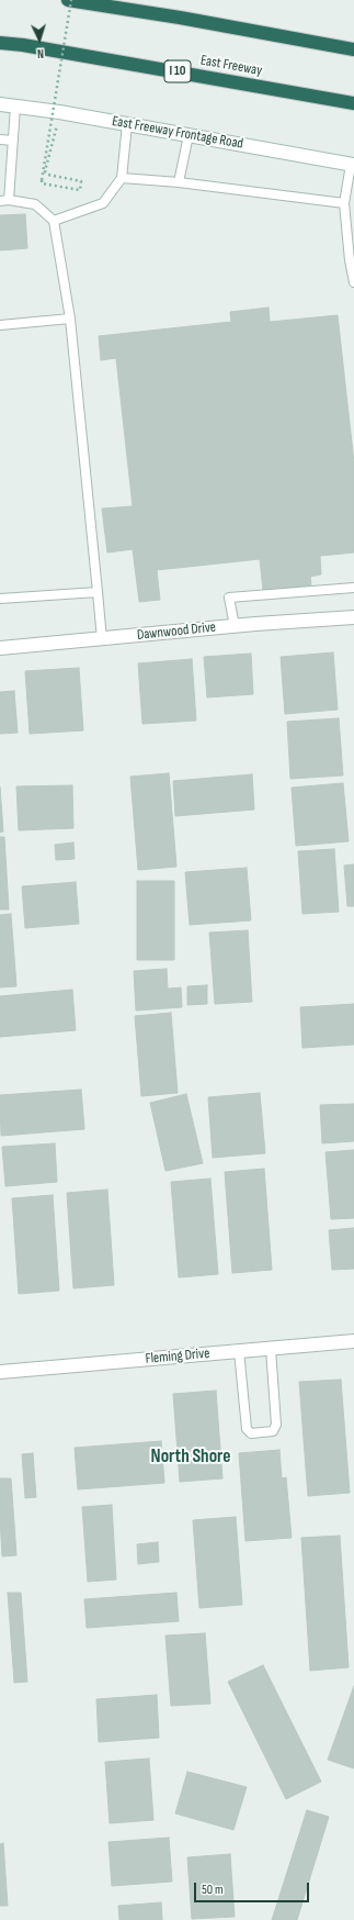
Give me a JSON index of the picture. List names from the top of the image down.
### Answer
{
  "streets": {
    "highway": ["East Freeway", "I 10"],
    "street": ["East Freeway Frontage Road", "Dawnwood Drive", "Fleming Drive"]
  },
  "districts": ["North Shore"],
  "scale_bar": "50 m",
  "north": "bottom"
}
